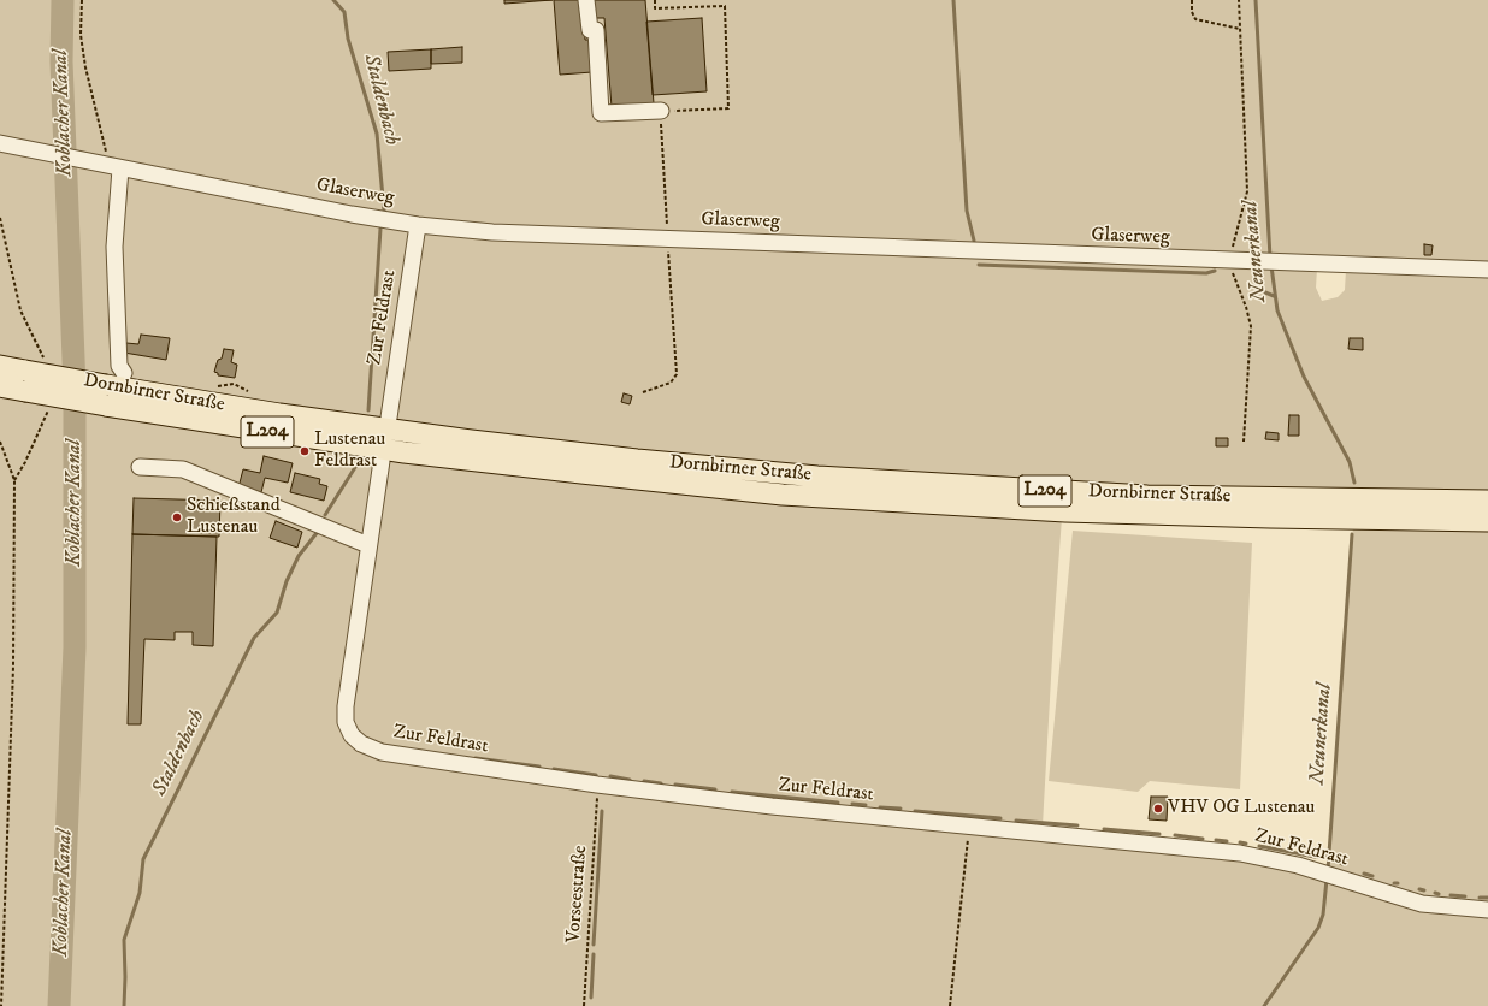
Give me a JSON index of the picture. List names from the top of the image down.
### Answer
{
  "streets": {
    "main road": ["Dornbirner Straße", "L204"],
    "street": ["Glaserweg", "Zur Feldrast"],
    "path": ["Vorseestraße"]
  },
  "crossings": [
    ["Glaserweg", "Zur Feldrast"],
    ["Zur Feldrast", "Vorseestraße"]
  ],
  "water": ["Staldenbach", "Koblacher Kanal", "Neunerkanal"],
  "places": ["Lustenau Feldrast", "Schießstand Lustenau", "VHV OG Lustenau"]
}
